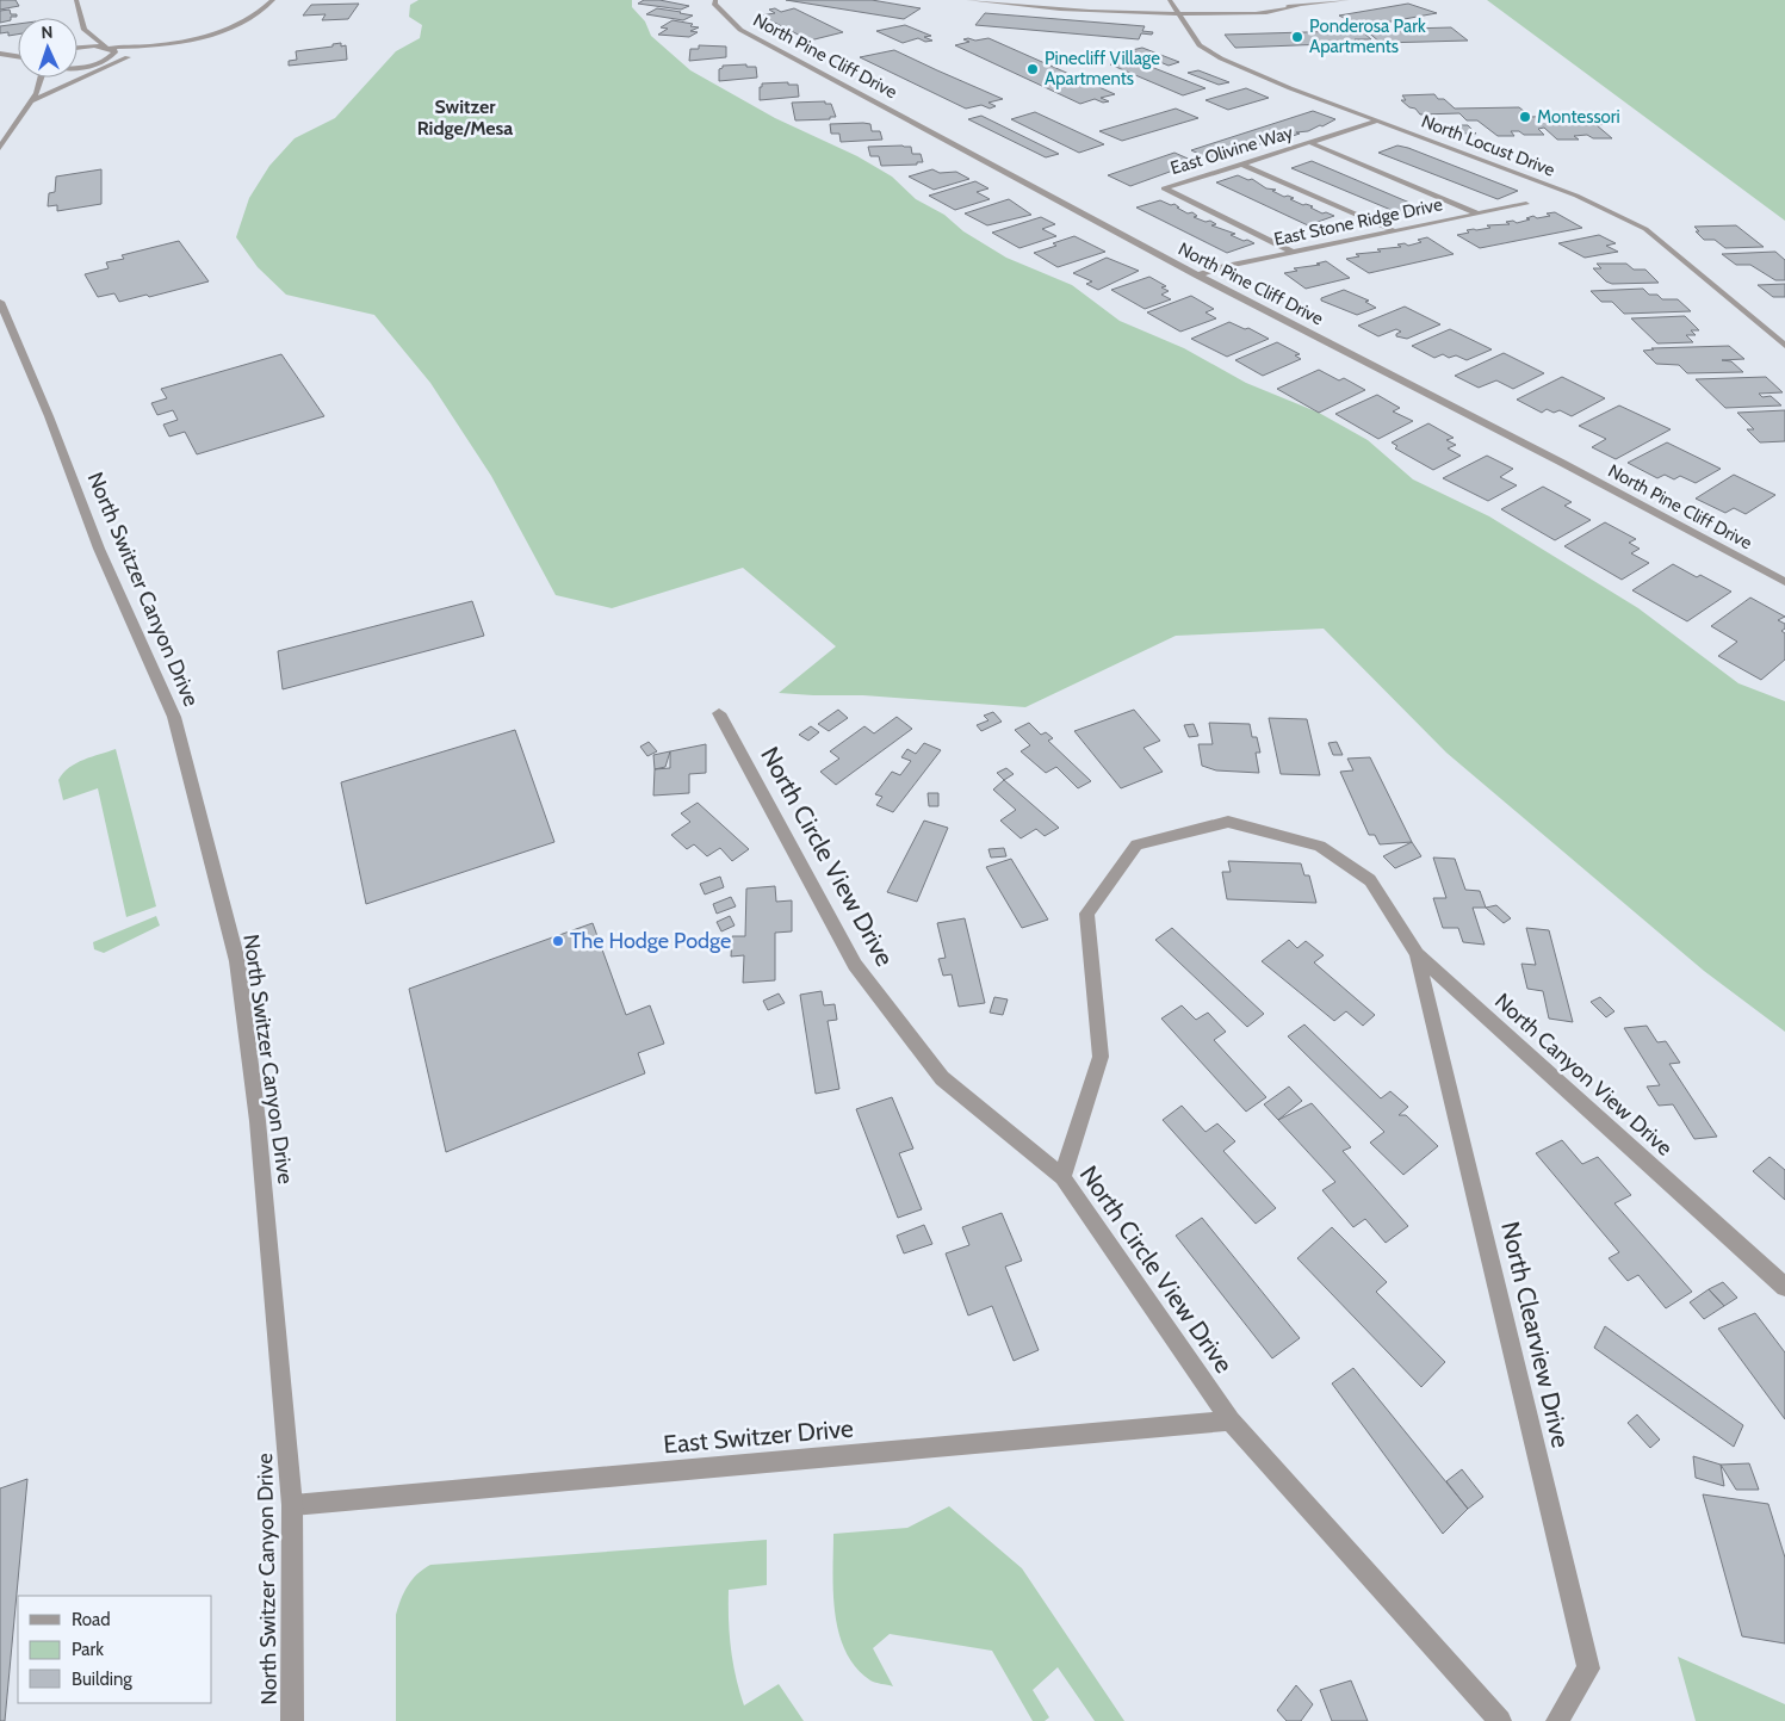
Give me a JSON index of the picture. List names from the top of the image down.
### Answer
{
  "streets": {
    "street": [
      "North Pine Cliff Drive",
      "North Locust Drive",
      "East Olivine Way",
      "East Stone Ridge Drive",
      "North Switzer Canyon Drive",
      "North Circle View Drive",
      "North Canyon View Drive",
      "North Clearview Drive",
      "East Switzer Drive"
    ]
  },
  "crossings": [
    ["North Pine Cliff Drive", "East Stone Ridge Drive"],
    ["North Locust Drive", "East Olivine Way"],
    ["East Olivine Way", "East Stone Ridge Drive"],
    ["North Switzer Canyon Drive", "East Switzer Drive"],
    ["North Circle View Drive", "North Canyon View Drive"],
    ["North Circle View Drive", "East Switzer Drive"],
    ["North Canyon View Drive", "North Clearview Drive"]
  ],
  "districts": ["Switzer Ridge/Mesa"],
  "places": [
    "Ponderosa Park Apartments",
    "Pinecliff Village Apartments",
    "Montessori",
    "The Hodge Podge"
  ],
  "legend": ["Road", "Park", "Building"],
  "north": "top"
}
